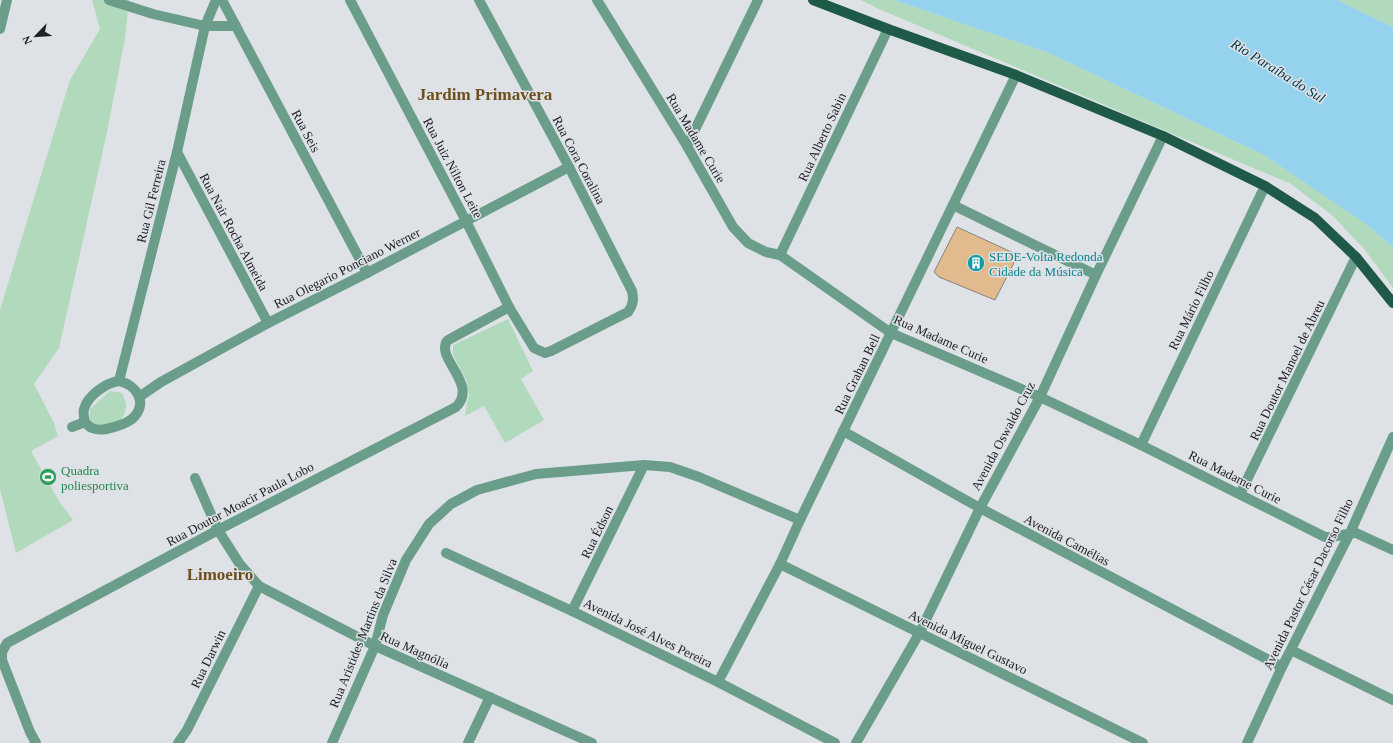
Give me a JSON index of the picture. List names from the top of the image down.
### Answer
{
  "streets": {
    "street": [
      "Rua Seis",
      "Rua Alberto Sabin",
      "Rua Madame Curie",
      "Rua Cora Coralina",
      "Rua Juiz Nilton Leite",
      "Rua Gil Ferreira",
      "Rua Nair Rocha Almeida",
      "Rua Olegario Ponciano Werner",
      "Rua Mário Filho",
      "Rua Doutor Manoel de Abreu",
      "Rua Grahan Bell",
      "Avenida Oswaldo Cruz",
      "Rua Doutor Moacir Paula Lobo",
      "Rua Édson",
      "Avenida Camélias",
      "Avenida Pastor César Dacorso Filho",
      "Rua Aristides Martins da Silva",
      "Avenida José Alves Pereira",
      "Avenida Miguel Gustavo",
      "Rua Magnólia",
      "Rua Darwin"
    ]
  },
  "crossings": [
    ["Rua Seis", "Rua Olegario Ponciano Werner"],
    ["Rua Alberto Sabin", "Rua Madame Curie"],
    ["Rua Madame Curie", "Rua Mário Filho"],
    ["Rua Madame Curie", "Rua Doutor Manoel de Abreu"],
    ["Rua Madame Curie", "Rua Grahan Bell"],
    ["Rua Madame Curie", "Avenida Oswaldo Cruz"],
    ["Rua Madame Curie", "Avenida Pastor César Dacorso Filho"],
    ["Rua Cora Coralina", "Rua Juiz Nilton Leite"],
    ["Rua Cora Coralina", "Rua Olegario Ponciano Werner"],
    ["Rua Juiz Nilton Leite", "Rua Olegario Ponciano Werner"],
    ["Rua Juiz Nilton Leite", "Rua Doutor Moacir Paula Lobo"],
    ["Rua Gil Ferreira", "Rua Nair Rocha Almeida"],
    ["Rua Gil Ferreira", "Rua Olegario Ponciano Werner"],
    ["Rua Nair Rocha Almeida", "Rua Olegario Ponciano Werner"],
    ["Rua Grahan Bell", "Avenida Camélias"],
    ["Rua Grahan Bell", "Rua Aristides Martins da Silva"],
    ["Rua Grahan Bell", "Avenida José Alves Pereira"],
    ["Rua Grahan Bell", "Avenida Miguel Gustavo"],
    ["Avenida Oswaldo Cruz", "Avenida Camélias"],
    ["Avenida Oswaldo Cruz", "Avenida Miguel Gustavo"],
    ["Rua Doutor Moacir Paula Lobo", "Rua Magnólia"],
    ["Rua Édson", "Rua Aristides Martins da Silva"],
    ["Rua Édson", "Avenida José Alves Pereira"],
    ["Avenida Camélias", "Avenida Pastor César Dacorso Filho"],
    ["Rua Aristides Martins da Silva", "Rua Magnólia"],
    ["Rua Magnólia", "Rua Darwin"]
  ],
  "districts": ["Jardim Primavera", "Limoeiro"],
  "water": ["Rio Paraíba do Sul"],
  "places": {
    "building": ["SEDE-Volta Redonda Cidade da Música"],
    "sports": ["Quadra poliesportiva"]
  },
  "north": "bottom left"
}
